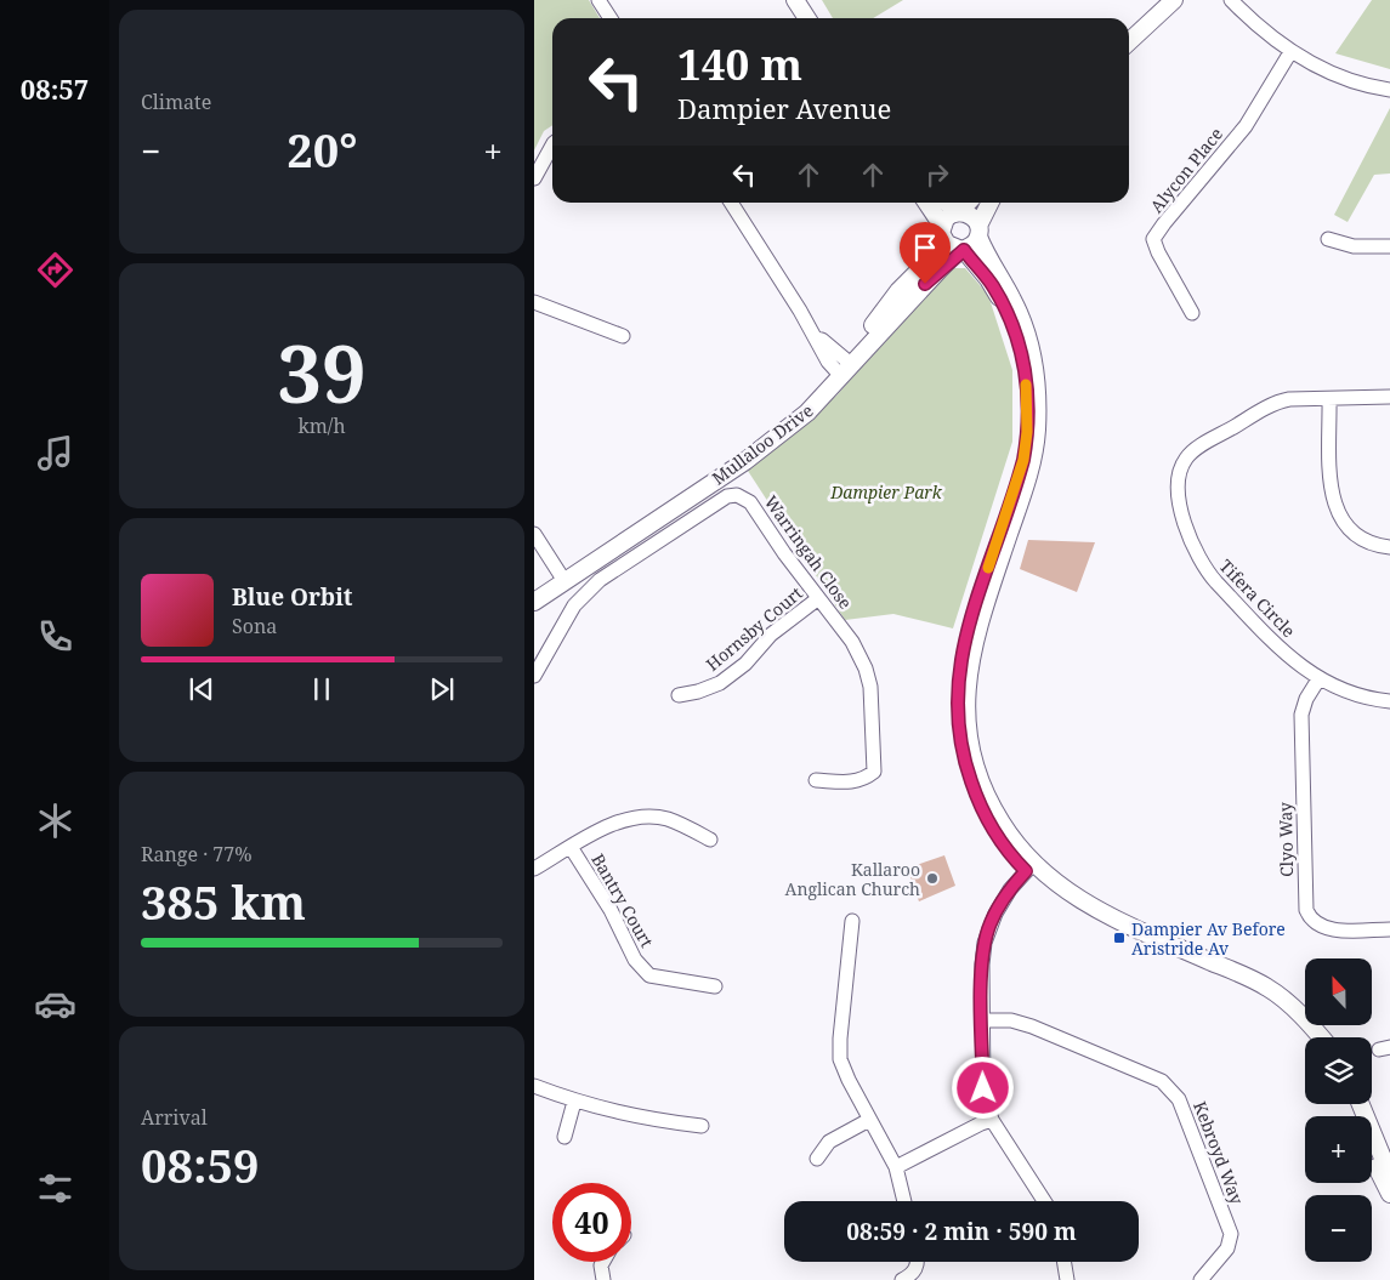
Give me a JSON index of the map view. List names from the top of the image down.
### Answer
{
  "streets": {
    "main road": ["Mullaloo Drive"],
    "street": [
      "Alycon Place",
      "Warringah Close",
      "Tifera Circle",
      "Hornsby Court",
      "Clyo Way",
      "Bantry Court",
      "Kebroyd Way"
    ]
  },
  "crossings": [
    ["Warringah Close", "Hornsby Court"],
    ["Tifera Circle", "Clyo Way"]
  ],
  "parks": ["Dampier Park"],
  "places": {
    "other": ["Kallaroo Anglican Church"],
    "transit": ["Dampier Av Before Aristride Av"]
  },
  "north": "top",
  "page": {
    "tabs": "08:57",
    "tile": [
      "Climate",
      ["39", "km/h"],
      ["Range · 77%", "385 km"],
      ["Arrival", "08:59"]
    ],
    "turn": ["140 m", "Dampier Avenue"],
    "heat": ["−", "20°", "+"],
    "song": ["Blue Orbit", "Sona"],
    "map_buttons": ["+", "−"],
    "limit": "40",
    "trip": "08:59 · 2 min · 590 m"
  }
}
